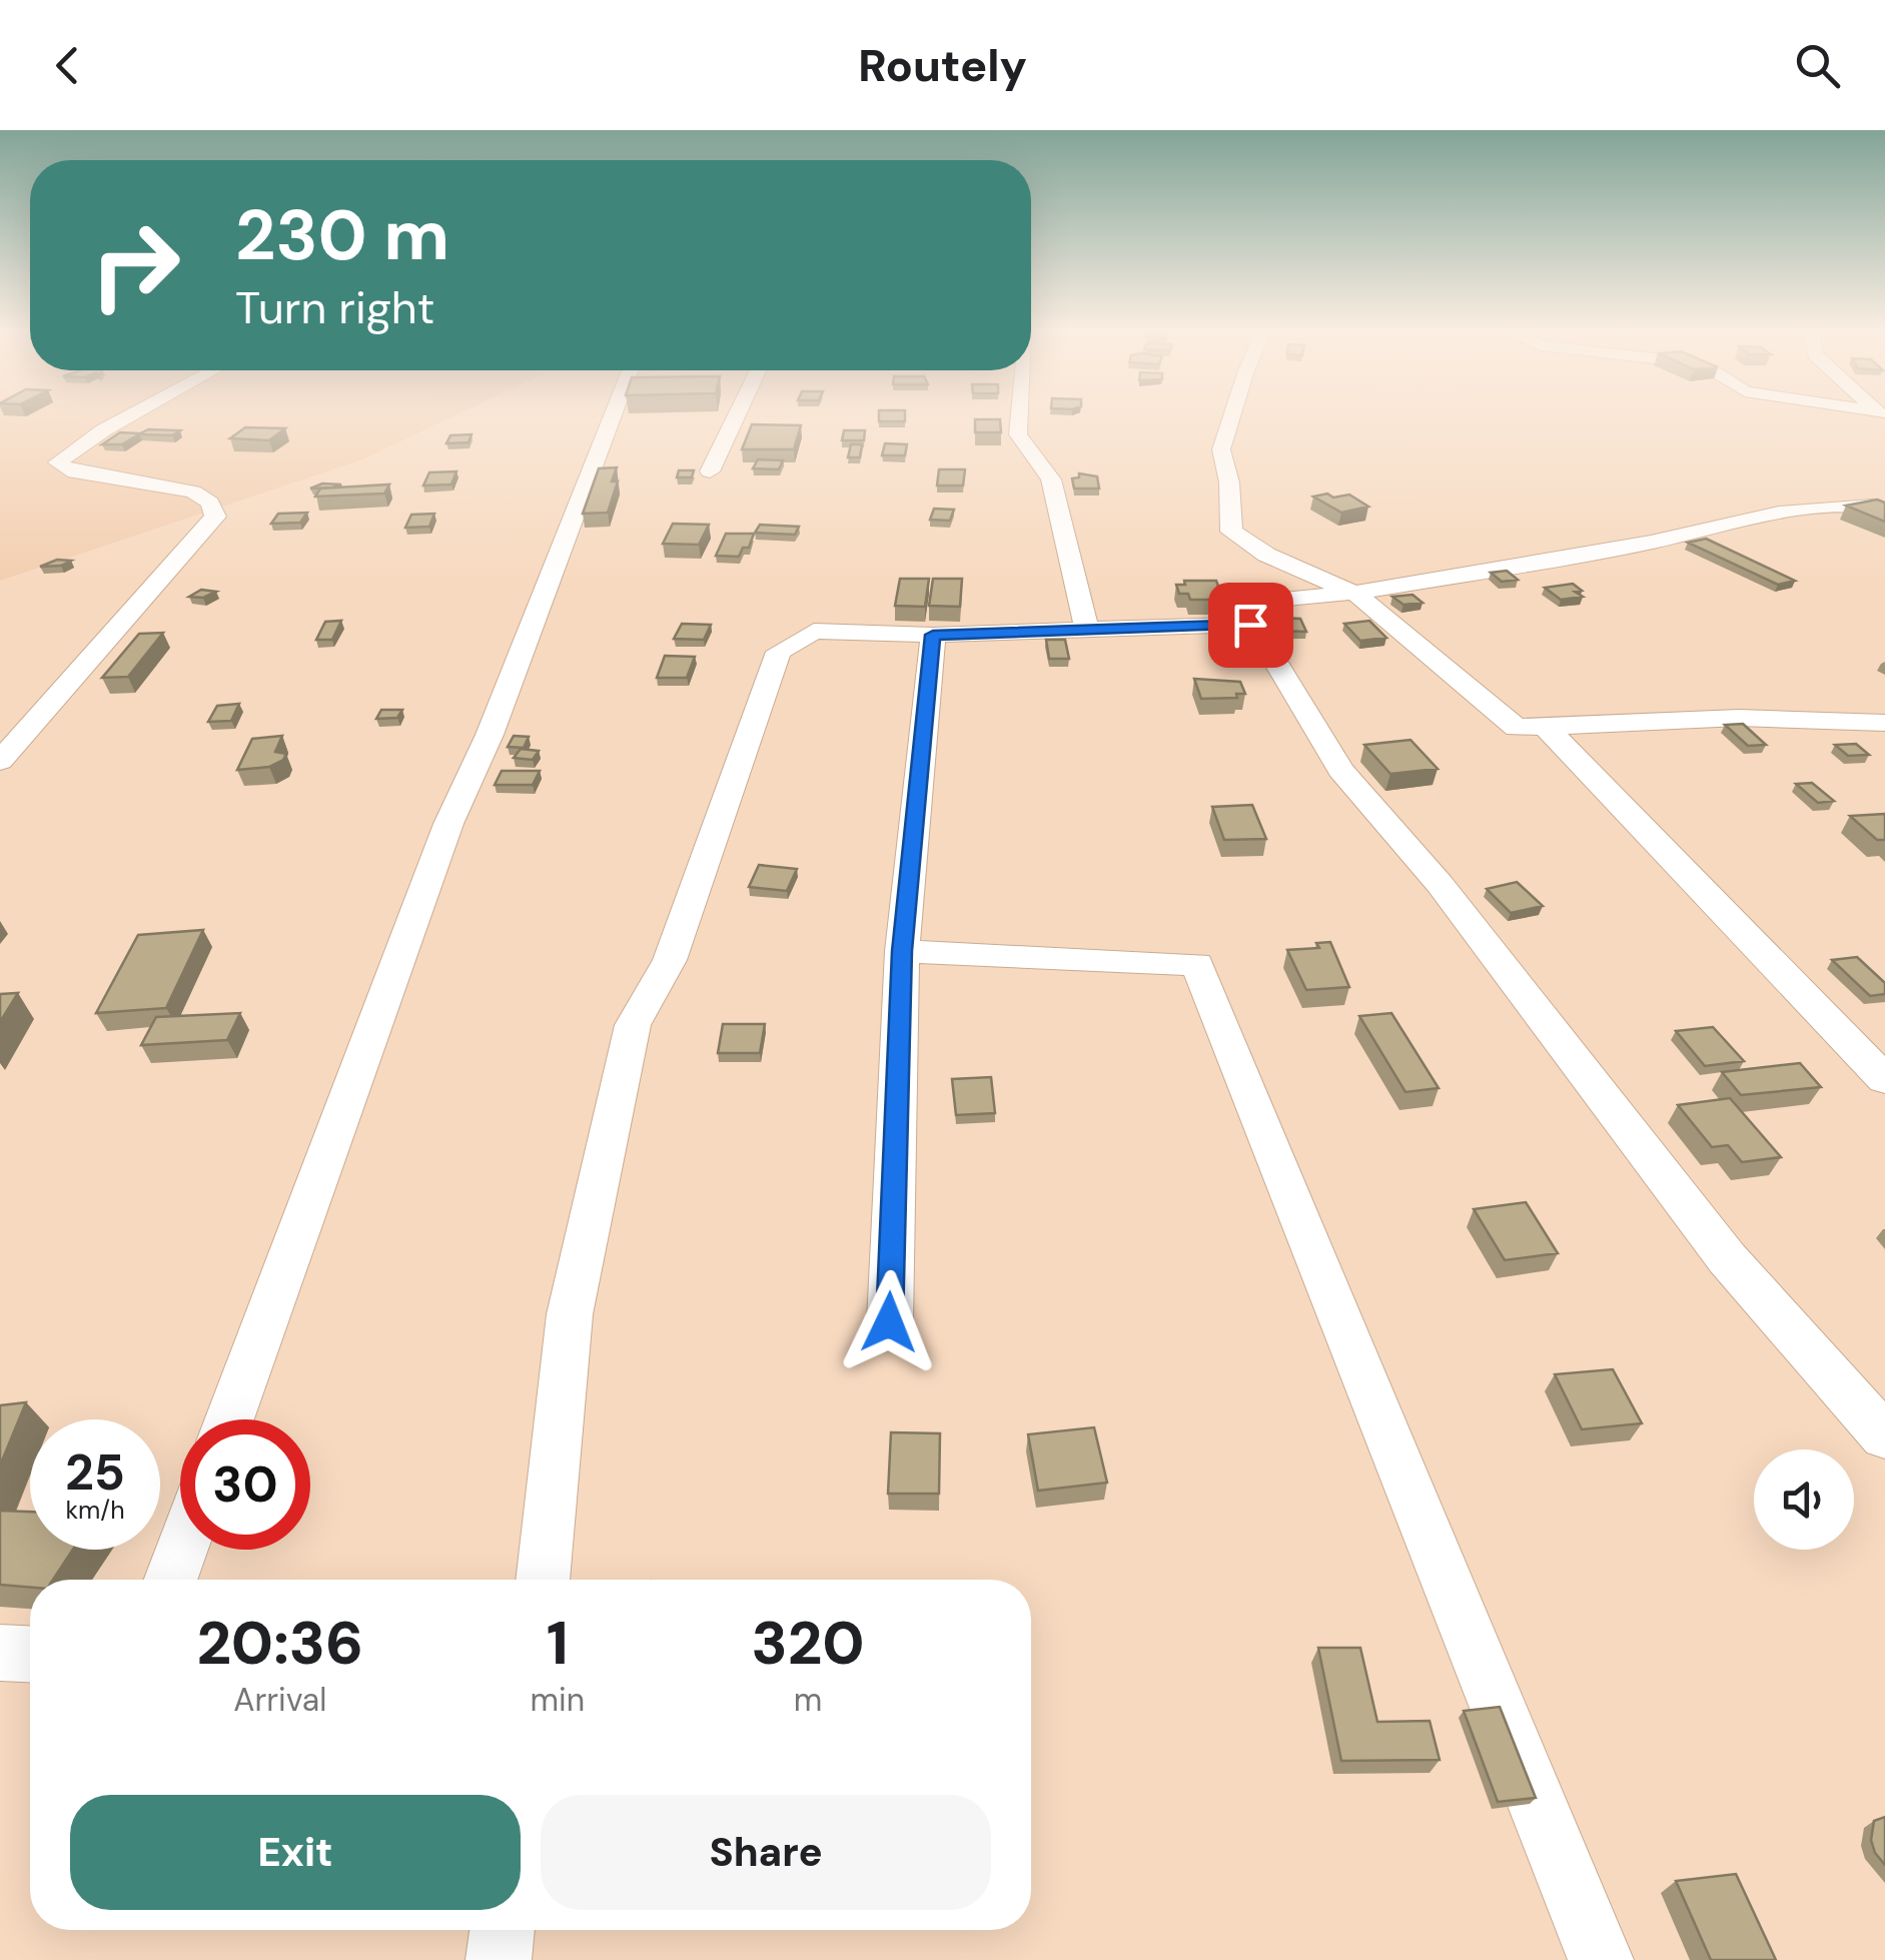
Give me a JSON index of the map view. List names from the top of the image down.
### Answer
{
  "page": {
    "header": "Routely",
    "turn": ["230 m", "Turn right"],
    "speed": "25 km/h",
    "limit": "30",
    "eta": [
      "20:36",
      "Arrival",
      "1",
      "min",
      "320",
      "m"
    ],
    "buttons": ["Exit", "Share"]
  }
}
